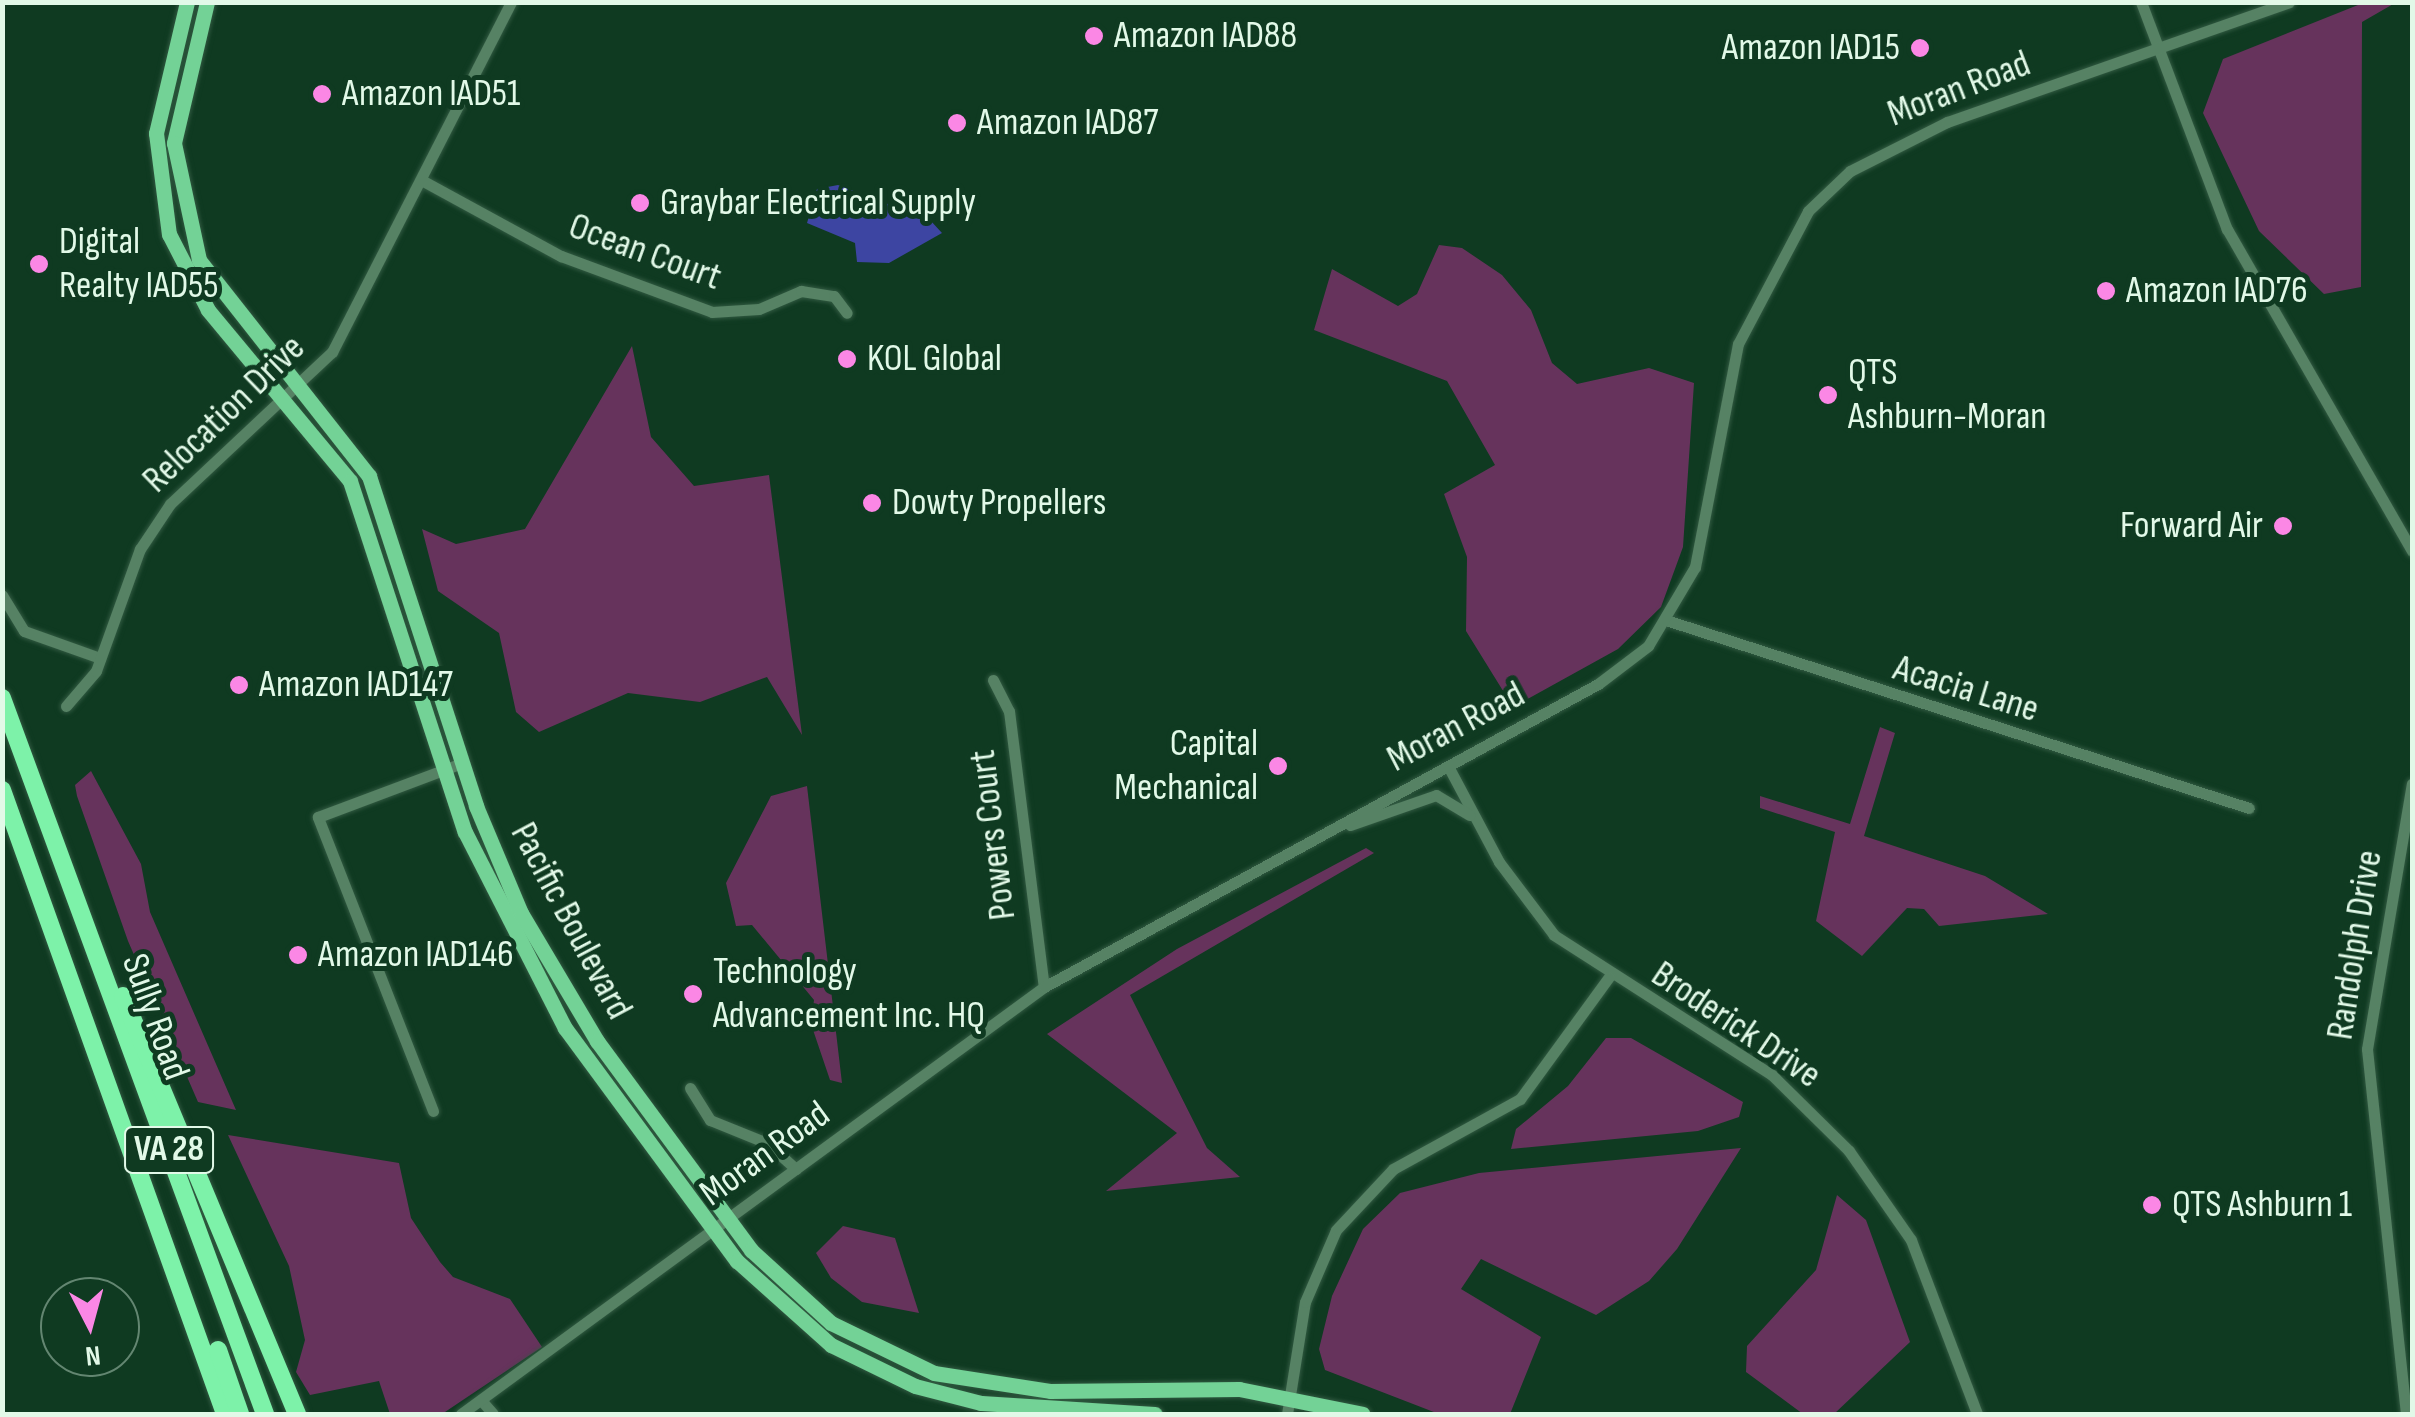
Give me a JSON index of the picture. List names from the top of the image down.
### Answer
{
  "streets": {
    "highway": ["Sully Road", "VA 28"],
    "main road": ["Pacific Boulevard"],
    "street": [
      "Moran Road",
      "Ocean Court",
      "Relocation Drive",
      "Acacia Lane",
      "Powers Court",
      "Randolph Drive",
      "Broderick Drive"
    ]
  },
  "crossings": [
    ["Moran Road", "Acacia Lane"],
    ["Moran Road", "Powers Court"],
    ["Moran Road", "Pacific Boulevard"],
    ["Moran Road", "Broderick Drive"],
    ["Ocean Court", "Relocation Drive"],
    ["Relocation Drive", "Pacific Boulevard"]
  ],
  "places": [
    "Amazon IAD88",
    "Amazon IAD15",
    "Amazon IAD51",
    "Amazon IAD87",
    "Graybar Electrical Supply",
    "Digital Realty IAD55",
    "Amazon IAD76",
    "KOL Global",
    "QTS Ashburn-Moran",
    "Dowty Propellers",
    "Forward Air",
    "Amazon IAD147",
    "Capital Mechanical",
    "Amazon IAD146",
    "Technology Advancement Inc. HQ",
    "QTS Ashburn 1"
  ],
  "north": "bottom"
}
